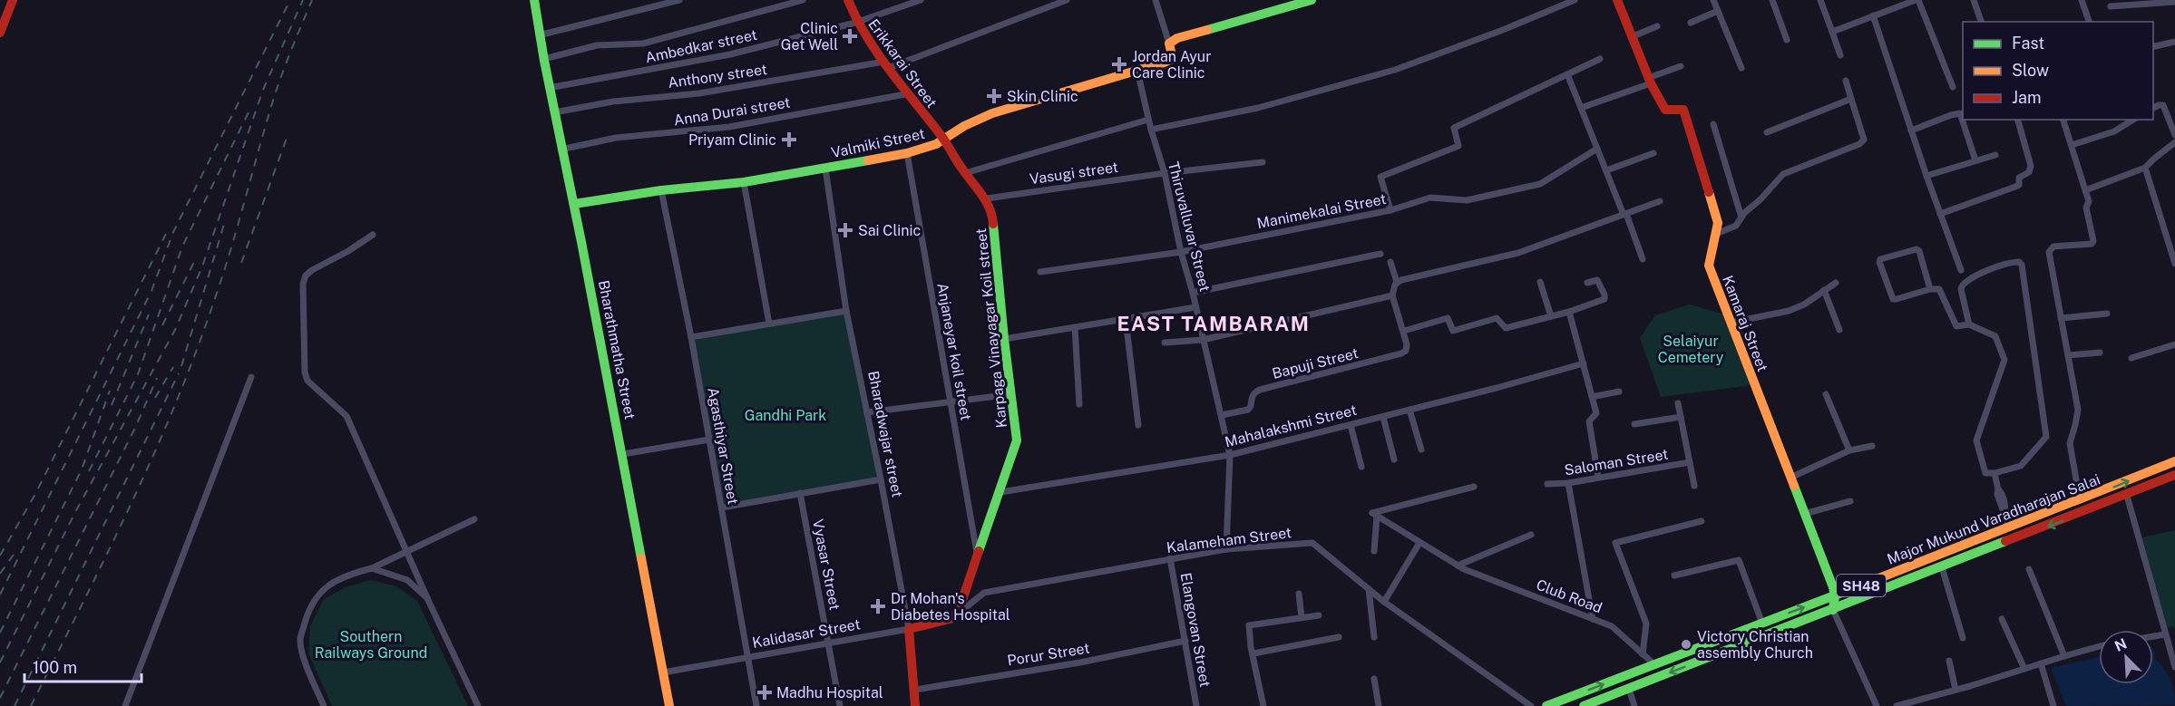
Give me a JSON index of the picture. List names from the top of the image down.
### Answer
{
  "streets": {
    "street": [
      "Ambedkar street",
      "Erikkarai Street",
      "Anthony street",
      "Anna Durai street",
      "Valmiki Street",
      "Vasugi street",
      "Manimekalai Street",
      "Thiruvalluvar Street",
      "Kamaraj Street",
      "Karpaga Vinayagar Koil street",
      "Bharathmatha Street",
      "Anjaneyar koil street",
      "Bapuji Street",
      "Mahalakshmi Street",
      "Bharadwajar street",
      "Agasthiyar Street",
      "Saloman Street",
      "Major Mukund Varadharajan Salai",
      "Kalameham Street",
      "Vyasar Street",
      "SH48",
      "Club Road",
      "Elangovan Street",
      "Kalidasar Street",
      "Porur Street"
    ]
  },
  "crossings": [
    ["Ambedkar street", "Erikkarai Street"],
    ["Ambedkar street", "Bharathmatha Street"],
    ["Erikkarai Street", "Anthony street"],
    ["Erikkarai Street", "Anna Durai street"],
    ["Erikkarai Street", "Valmiki Street"],
    ["Erikkarai Street", "Karpaga Vinayagar Koil street"],
    ["Anthony street", "Bharathmatha Street"],
    ["Anna Durai street", "Bharathmatha Street"],
    ["Valmiki Street", "Thiruvalluvar Street"],
    ["Valmiki Street", "Karpaga Vinayagar Koil street"],
    ["Valmiki Street", "Bharathmatha Street"],
    ["Valmiki Street", "Anjaneyar koil street"],
    ["Valmiki Street", "Bharadwajar street"],
    ["Valmiki Street", "Agasthiyar Street"],
    ["Vasugi street", "Thiruvalluvar Street"],
    ["Vasugi street", "Karpaga Vinayagar Koil street"],
    ["Manimekalai Street", "Thiruvalluvar Street"],
    ["Thiruvalluvar Street", "Bapuji Street"],
    ["Thiruvalluvar Street", "Mahalakshmi Street"],
    ["Thiruvalluvar Street", "Kalameham Street"],
    ["Kamaraj Street", "Major Mukund Varadharajan Salai"],
    ["Karpaga Vinayagar Koil street", "Anjaneyar koil street"],
    ["Karpaga Vinayagar Koil street", "Mahalakshmi Street"],
    ["Karpaga Vinayagar Koil street", "Kalameham Street"],
    ["Karpaga Vinayagar Koil street", "Kalidasar Street"],
    ["Bharathmatha Street", "Kalidasar Street"],
    ["Bharadwajar street", "Kalidasar Street"],
    ["Bharadwajar street", "Porur Street"],
    ["Agasthiyar Street", "Kalidasar Street"],
    ["Major Mukund Varadharajan Salai", "Club Road"],
    ["Kalameham Street", "Elangovan Street"],
    ["Kalameham Street", "Kalidasar Street"],
    ["Vyasar Street", "Kalidasar Street"],
    ["Elangovan Street", "Porur Street"]
  ],
  "districts": ["EAST TAMBARAM"],
  "parks": ["Selaiyur Cemetery", "Gandhi Park", "Southern Railways Ground"],
  "places": {
    "health": [
      "Clinic Get Well",
      "Jordan Ayur Care Clinic",
      "Skin Clinic",
      "Priyam Clinic",
      "Sai Clinic",
      "Dr Mohan's Diabetes Hospital",
      "Madhu Hospital"
    ],
    "other": ["Victory Christian assembly Church"]
  },
  "legend": ["Fast", "Slow", "Jam"],
  "scale_bar": "100 m",
  "north": "top left"
}
